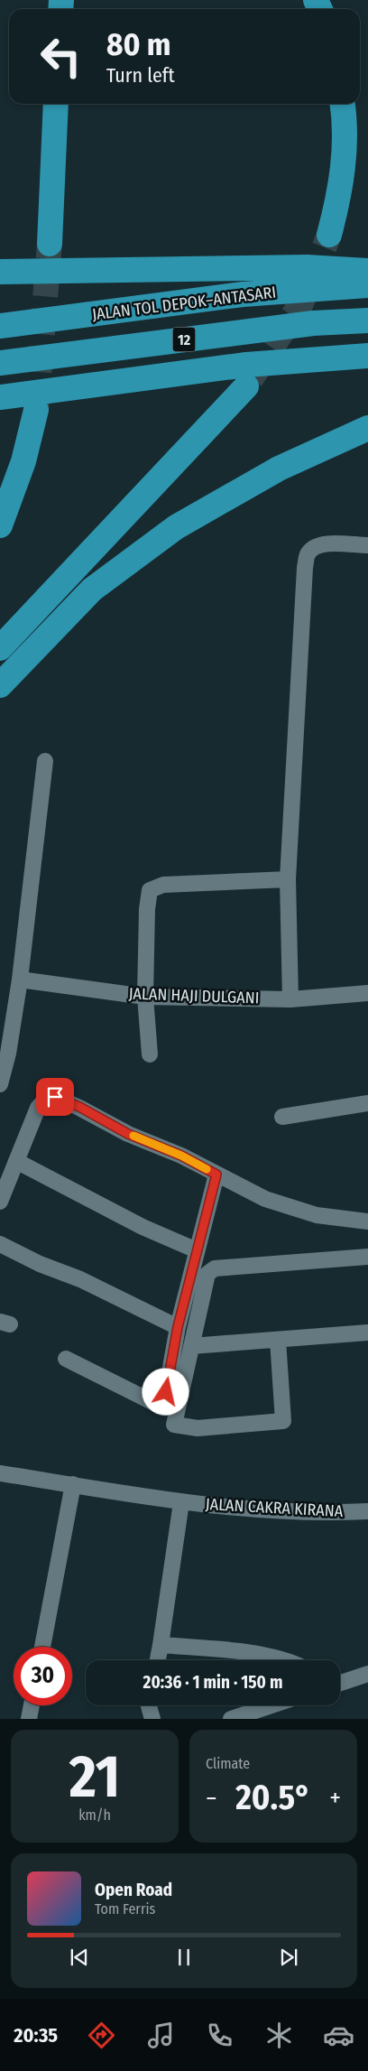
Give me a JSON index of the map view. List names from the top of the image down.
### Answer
{
  "streets": {
    "highway": ["JALAN TOL DEPOK–ANTASARI", "12"],
    "street": ["JALAN HAJI DULGANI", "JALAN CAKRA KIRANA"]
  },
  "page": {
    "turn": ["80 m", "Turn left"],
    "limit": "30",
    "trip": "20:36 · 1 min · 150 m",
    "tile": [
      ["21", "km/h"],
      "Climate"
    ],
    "heat": ["−", "20.5°", "+"],
    "song": ["Open Road", "Tom Ferris"],
    "tabs": "20:35"
  }
}
